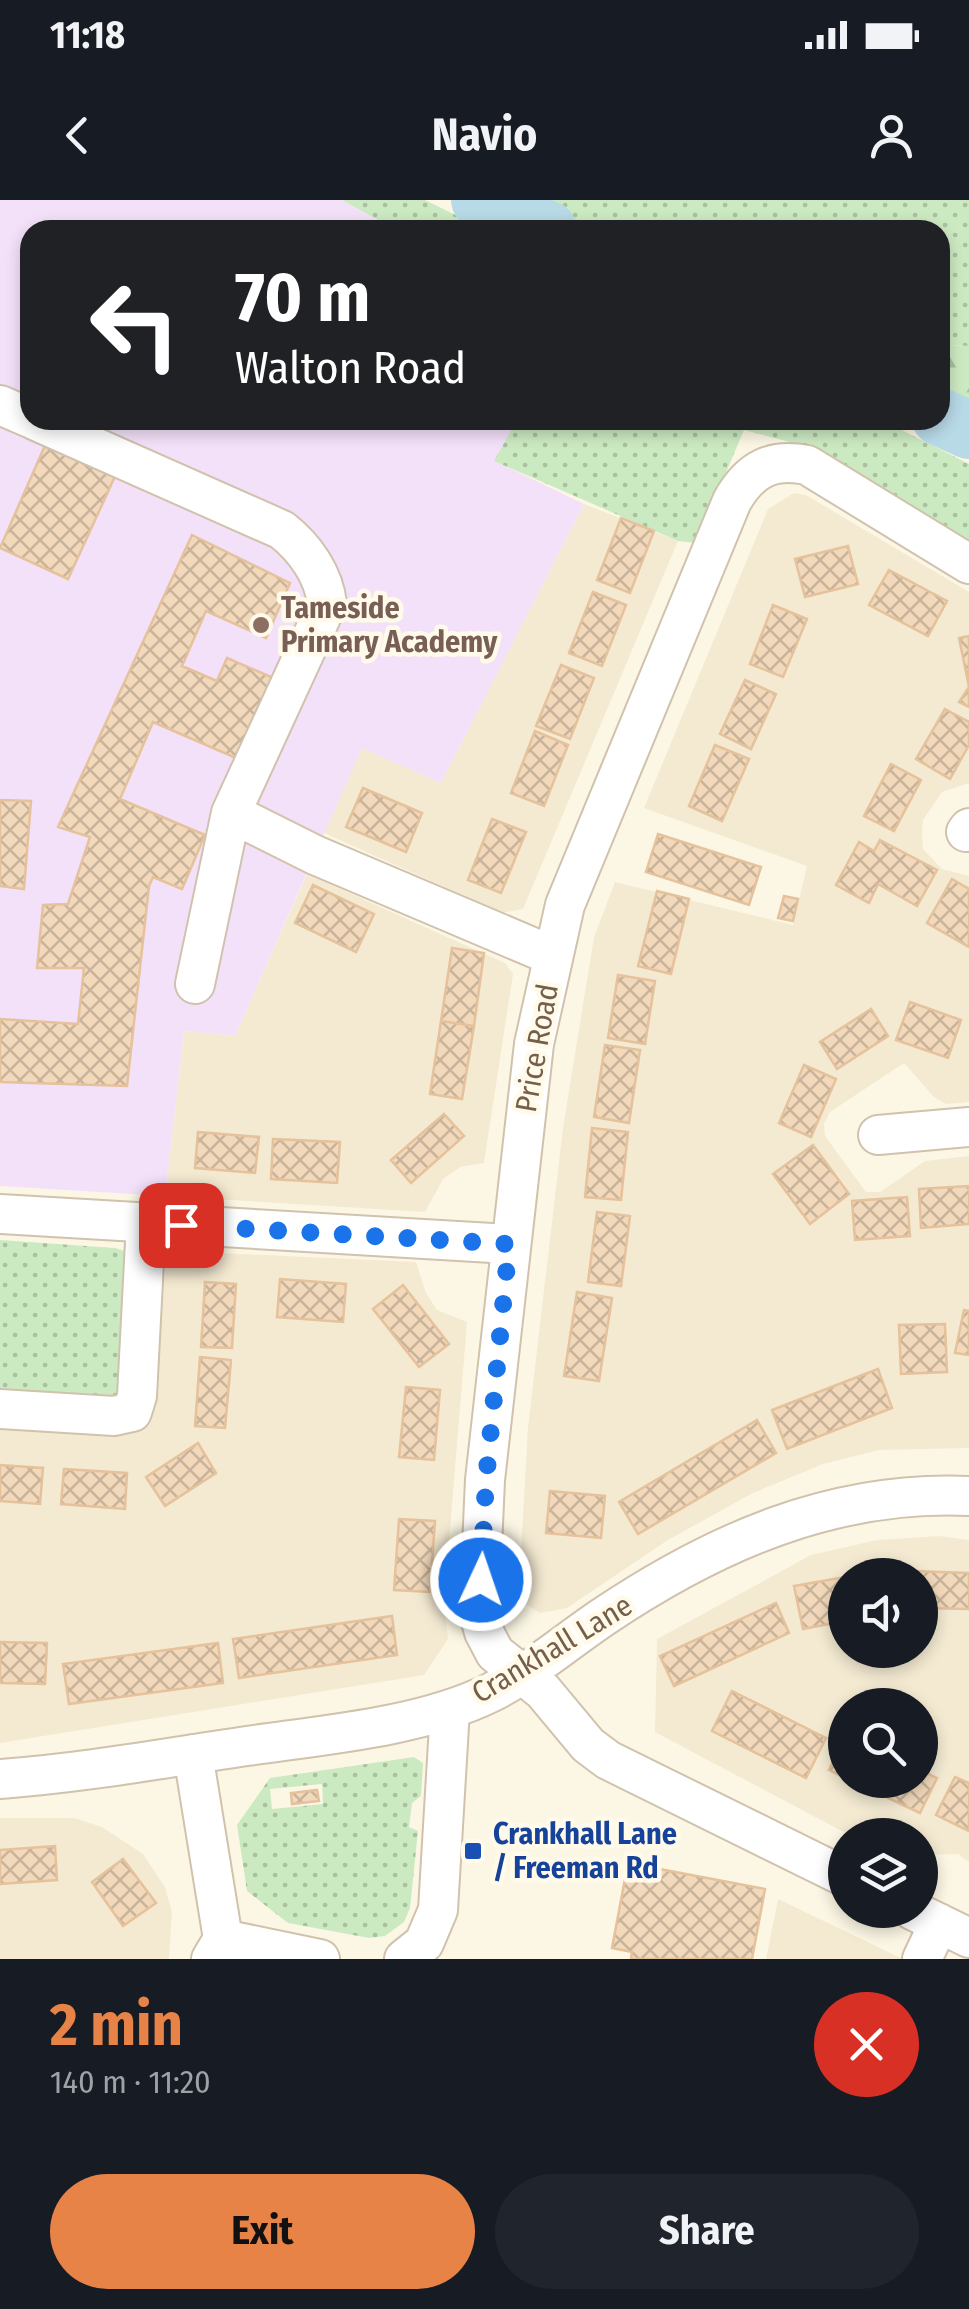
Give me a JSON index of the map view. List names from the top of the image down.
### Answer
{
  "streets": {
    "street": ["Price Road", "Crankhall Lane"]
  },
  "crossings": [
    ["Price Road", "Crankhall Lane"]
  ],
  "places": {
    "other": ["Tameside Primary Academy"],
    "transit": ["Crankhall Lane / Freeman Rd"]
  },
  "page": {
    "status": "11:18",
    "header": "Navio",
    "turn": ["70 m", "Walton Road"],
    "heading": ["2 min", "140 m · 11:20"],
    "buttons": ["Exit", "Share"]
  }
}
